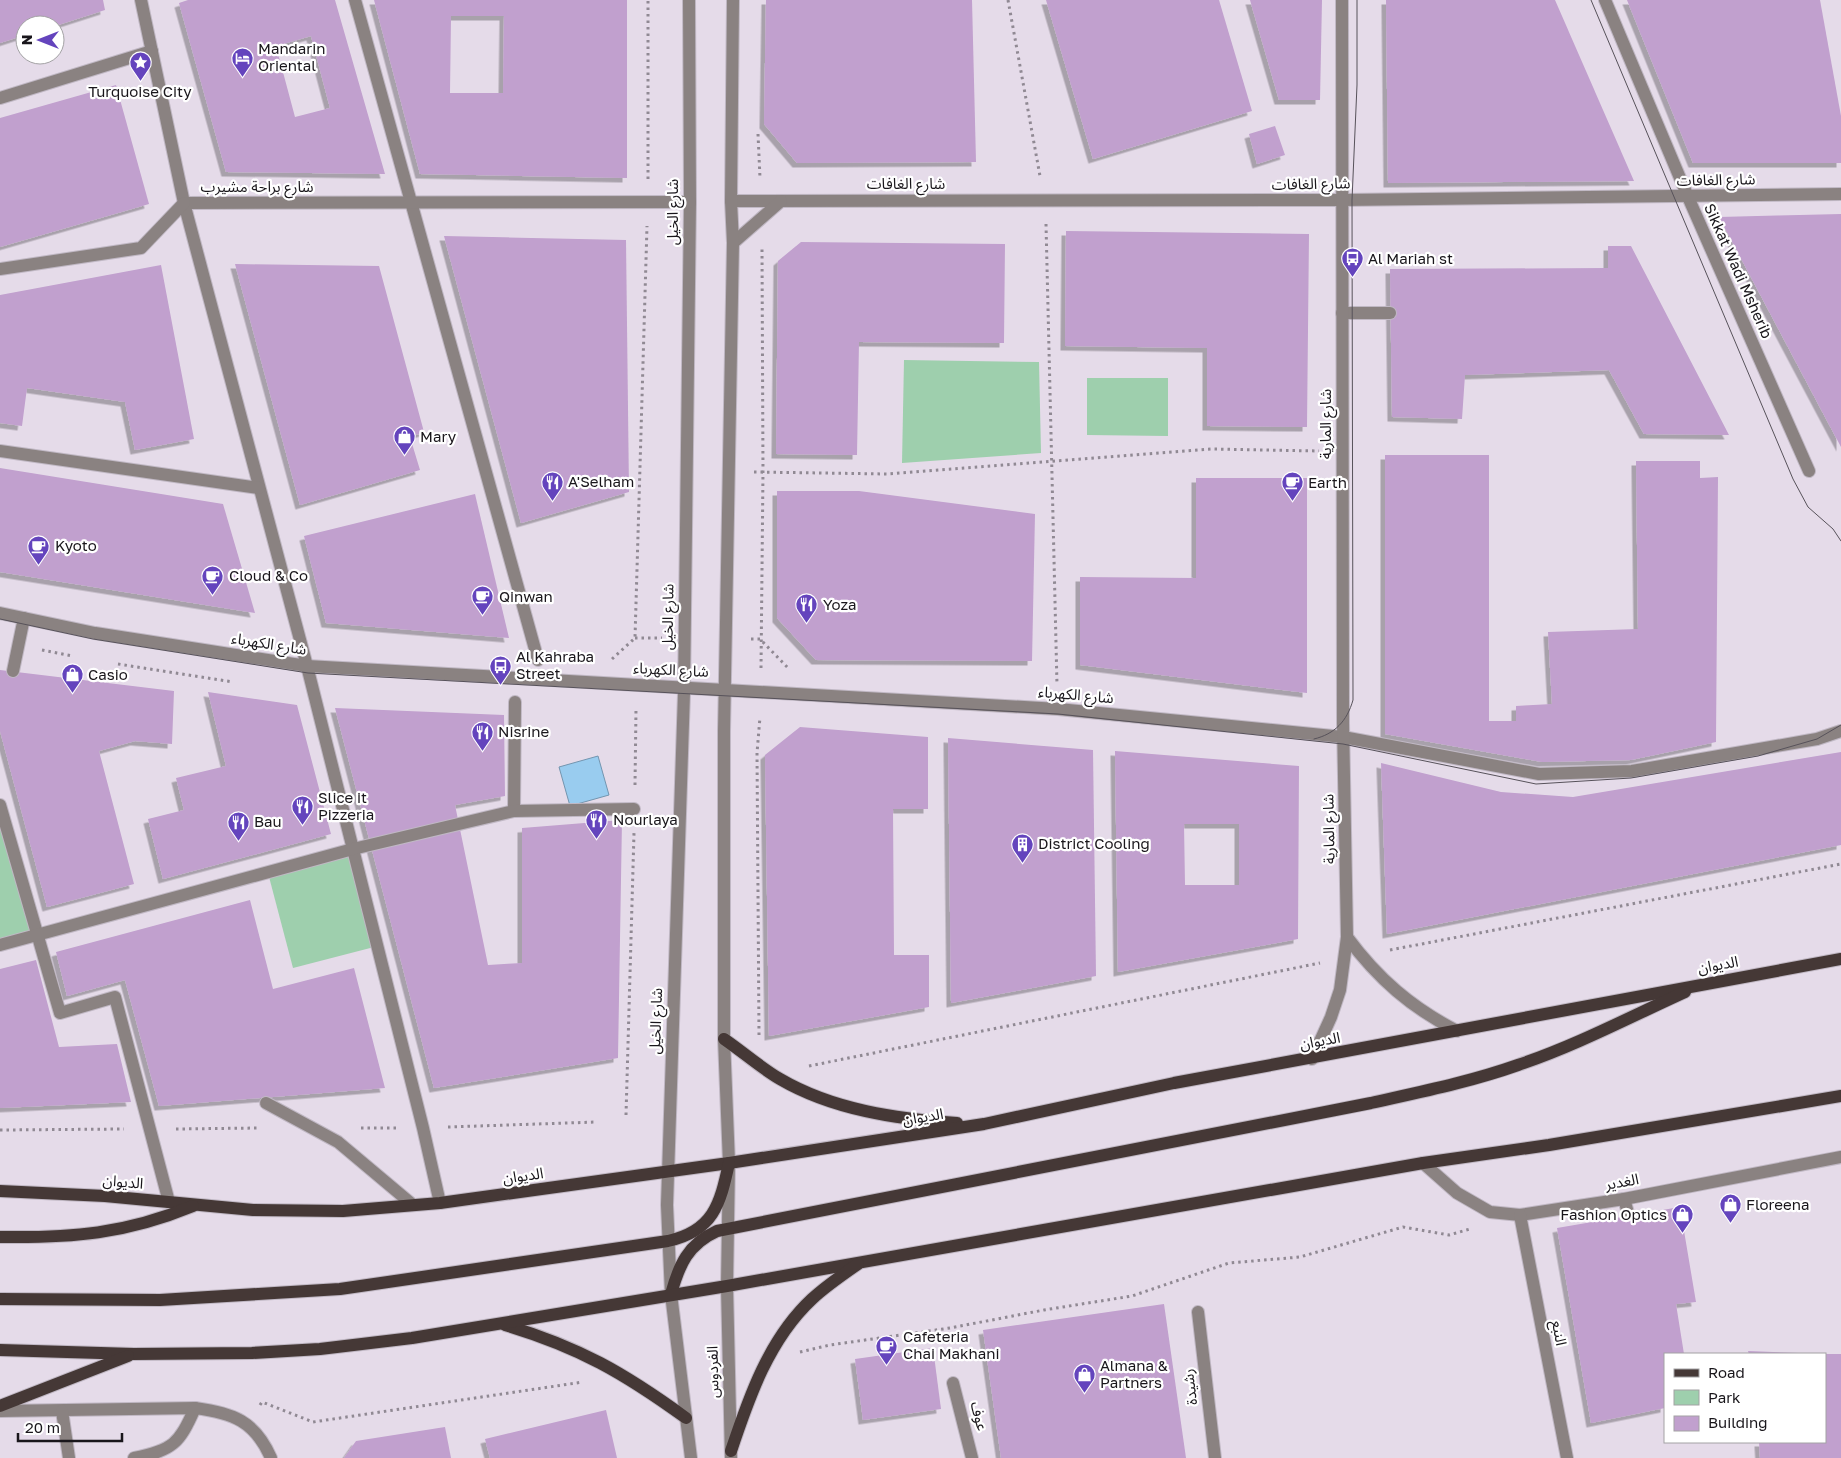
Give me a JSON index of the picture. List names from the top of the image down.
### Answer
{
  "streets": {
    "main road": ["الديوان"],
    "street": [
      "شارع الغافات",
      "شارع براحة مشيرب",
      "شارع الخيل",
      "Sikkat Wadi Msherib",
      "شارع المارية",
      "شارع الكهرباء",
      "الغدير",
      "النبع",
      "الفردوس",
      "رشيدة",
      "عوف"
    ]
  },
  "crossings": [
    ["شارع الغافات", "Sikkat Wadi Msherib"],
    ["شارع الغافات", "شارع المارية"],
    ["شارع براحة مشيرب", "شارع الخيل"],
    ["شارع براحة مشيرب", "شارع الكهرباء"],
    ["شارع براحة مشيرب", "الديوان"],
    ["شارع الخيل", "شارع الكهرباء"],
    ["شارع الخيل", "الديوان"],
    ["شارع الخيل", "الفردوس"],
    ["شارع المارية", "شارع الكهرباء"],
    ["شارع المارية", "الديوان"],
    ["الغدير", "النبع"]
  ],
  "places": {
    "hotel": ["Mandarin Oriental"],
    "place": ["Turquoise City"],
    "bus stop": ["Al Mariah st", "Al Kahraba Street"],
    "shop": [
      "Mary",
      "Casio",
      "Floreena",
      "Fashion Optics",
      "Almana & Partners"
    ],
    "restaurant": [
      "A'Selham",
      "Yoza",
      "Nisrine",
      "Slice it Pizzeria",
      "Nourlaya",
      "Bau"
    ],
    "cafe": [
      "Earth",
      "Kyoto",
      "Cloud & Co",
      "Qinwan",
      "Cafeteria Chai Makhani"
    ],
    "building": ["District Cooling"]
  },
  "legend": ["Road", "Park", "Building"],
  "scale_bar": "20 m",
  "north": "left"
}
